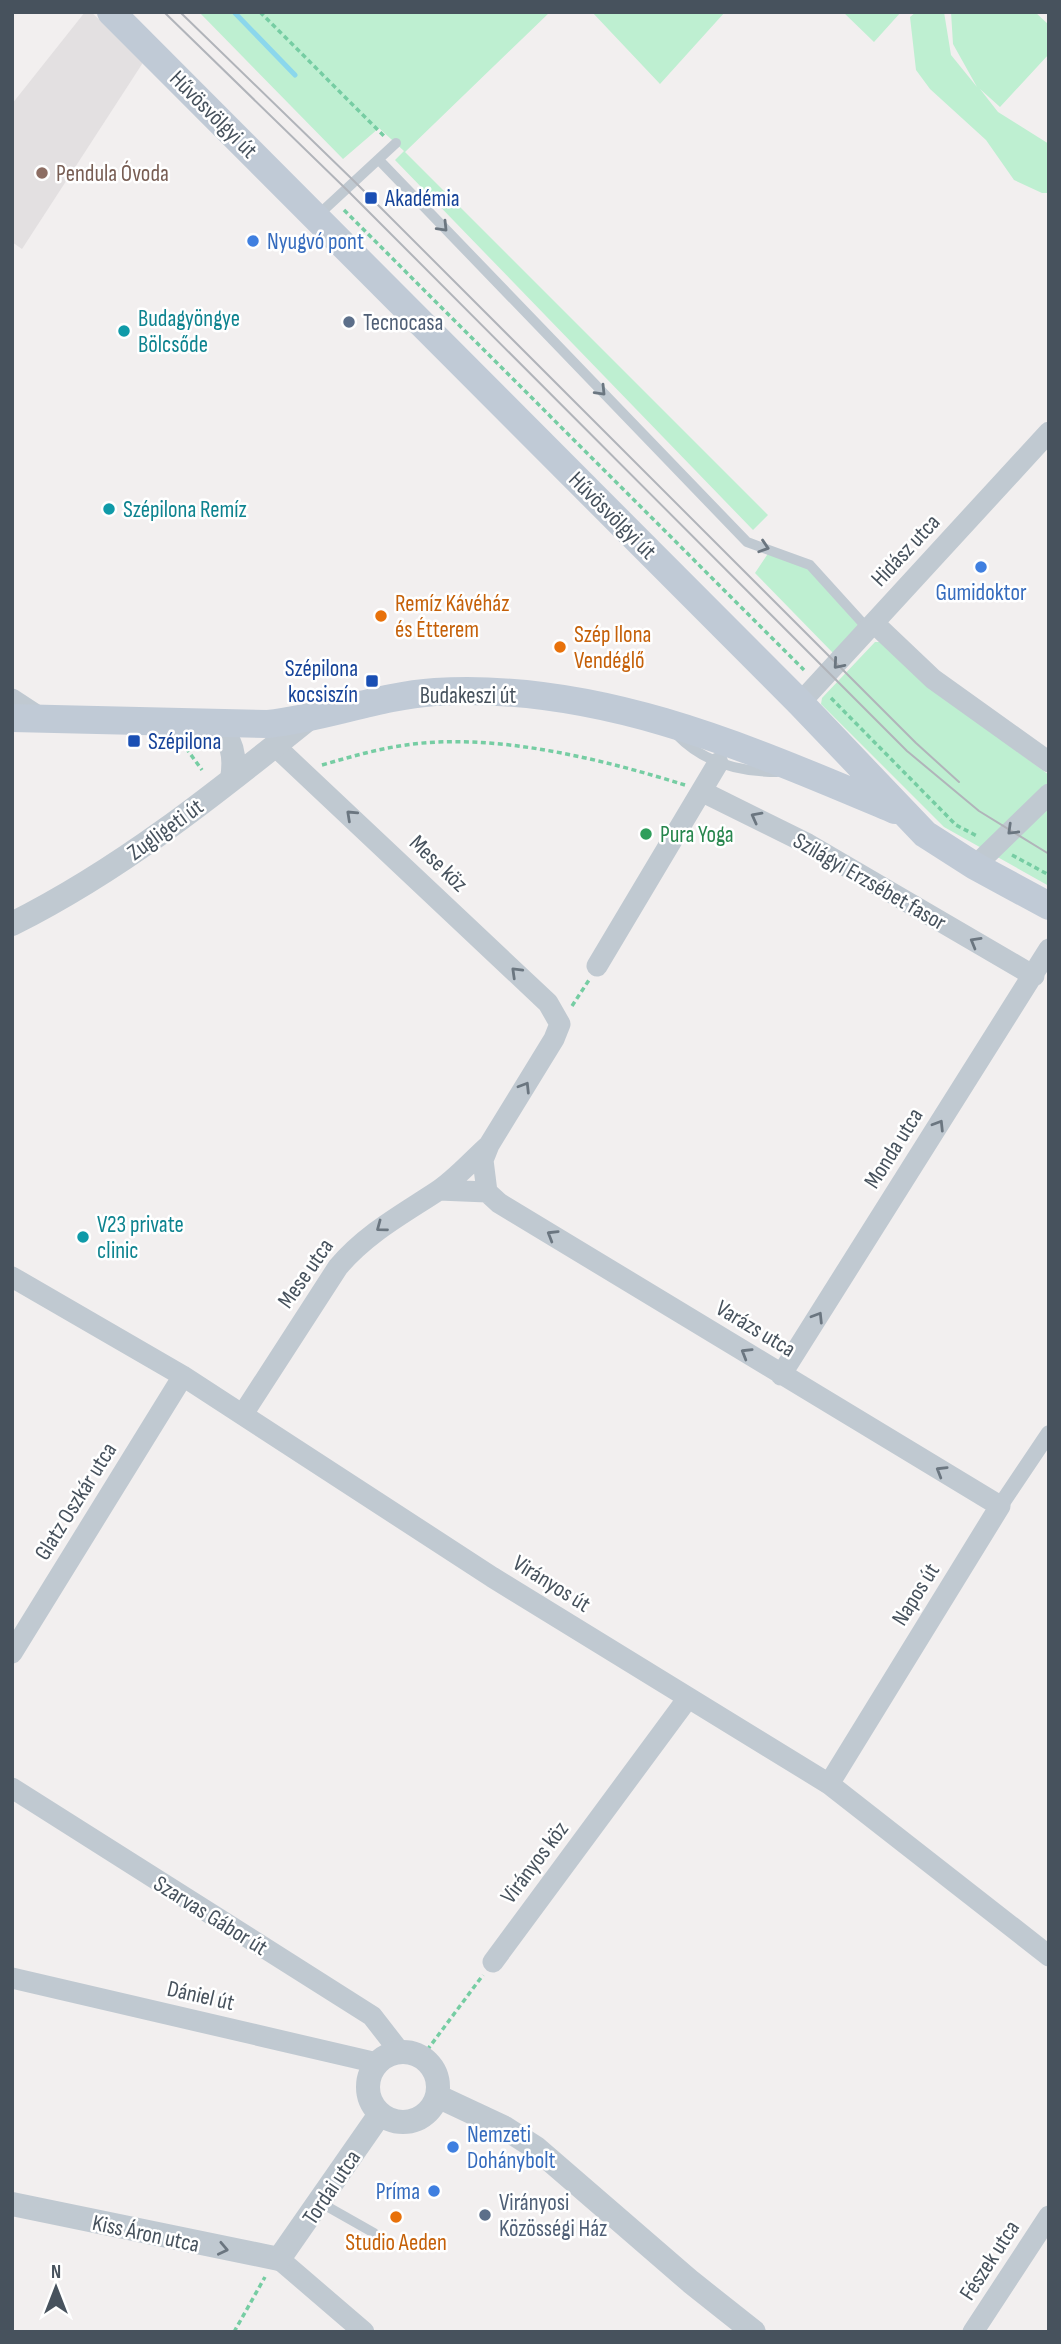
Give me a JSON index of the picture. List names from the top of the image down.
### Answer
{
  "streets": {
    "main road": ["Hűvösvölgyi út", "Budakeszi út"],
    "street": [
      "Hidász utca",
      "Zugligeti út",
      "Mese köz",
      "Szilágyi Erzsébet fasor",
      "Monda utca",
      "Mese utca",
      "Varázs utca",
      "Glatz Oszkár utca",
      "Virányos út",
      "Napos út",
      "Virányos köz",
      "Szarvas Gábor út",
      "Dániel út",
      "Tordai utca",
      "Kiss Áron utca",
      "Fészek utca"
    ]
  },
  "crossings": [
    ["Hűvösvölgyi út", "Hidász utca"],
    ["Hűvösvölgyi út", "Budakeszi út"],
    ["Budakeszi út", "Zugligeti út"],
    ["Zugligeti út", "Mese köz"],
    ["Mese köz", "Mese utca"],
    ["Szilágyi Erzsébet fasor", "Monda utca"],
    ["Monda utca", "Varázs utca"],
    ["Mese utca", "Varázs utca"],
    ["Mese utca", "Virányos út"],
    ["Varázs utca", "Napos út"],
    ["Glatz Oszkár utca", "Virányos út"],
    ["Virányos út", "Napos út"],
    ["Virányos út", "Virányos köz"],
    ["Szarvas Gábor út", "Dániel út"],
    ["Szarvas Gábor út", "Tordai utca"],
    ["Dániel út", "Tordai utca"],
    ["Tordai utca", "Kiss Áron utca"]
  ],
  "one_way": [
    "Mese köz",
    "Szilágyi Erzsébet fasor",
    "Monda utca",
    "Varázs utca",
    "Kiss Áron utca"
  ],
  "places": {
    "other": [
      "Pendula Óvoda",
      "Nyugvó pont",
      "Tecnocasa",
      "Budagyöngye Bölcsőde",
      "Szépilona Remíz",
      "Gumidoktor",
      "Remíz Kávéház és Étterem",
      "Szép Ilona Vendéglő",
      "Pura Yoga",
      "V23 private clinic",
      "Nemzeti Dohánybolt",
      "Príma",
      "Virányosi Közösségi Ház",
      "Studio Aeden"
    ],
    "transit": ["Akadémia", "Szépilona kocsiszín", "Szépilona"]
  },
  "north": "top"
}
